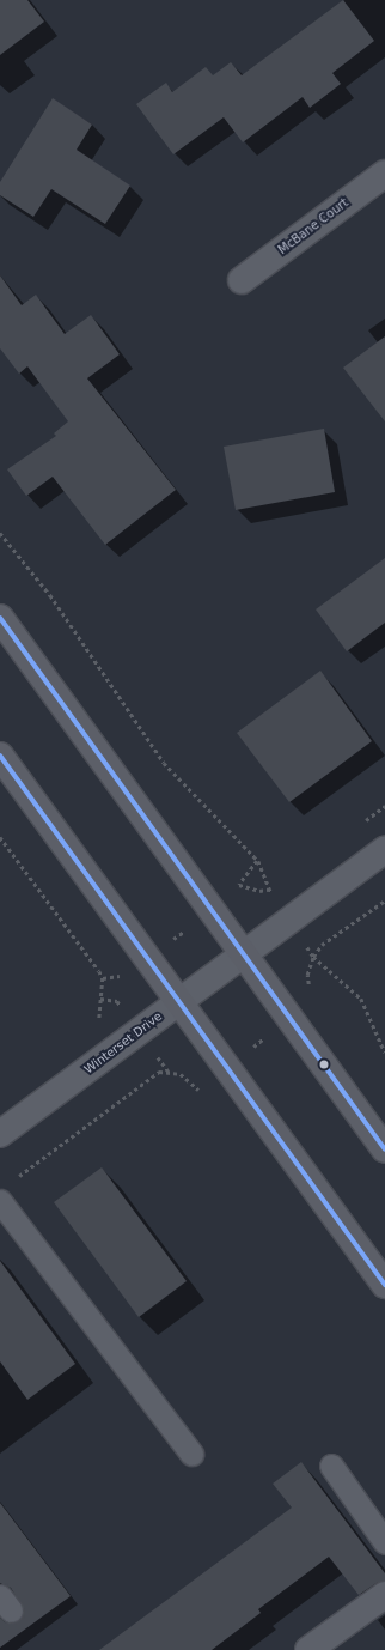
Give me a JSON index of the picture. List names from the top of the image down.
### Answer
{
  "streets": {
    "street": ["McBane Court", "Winterset Drive"]
  }
}
